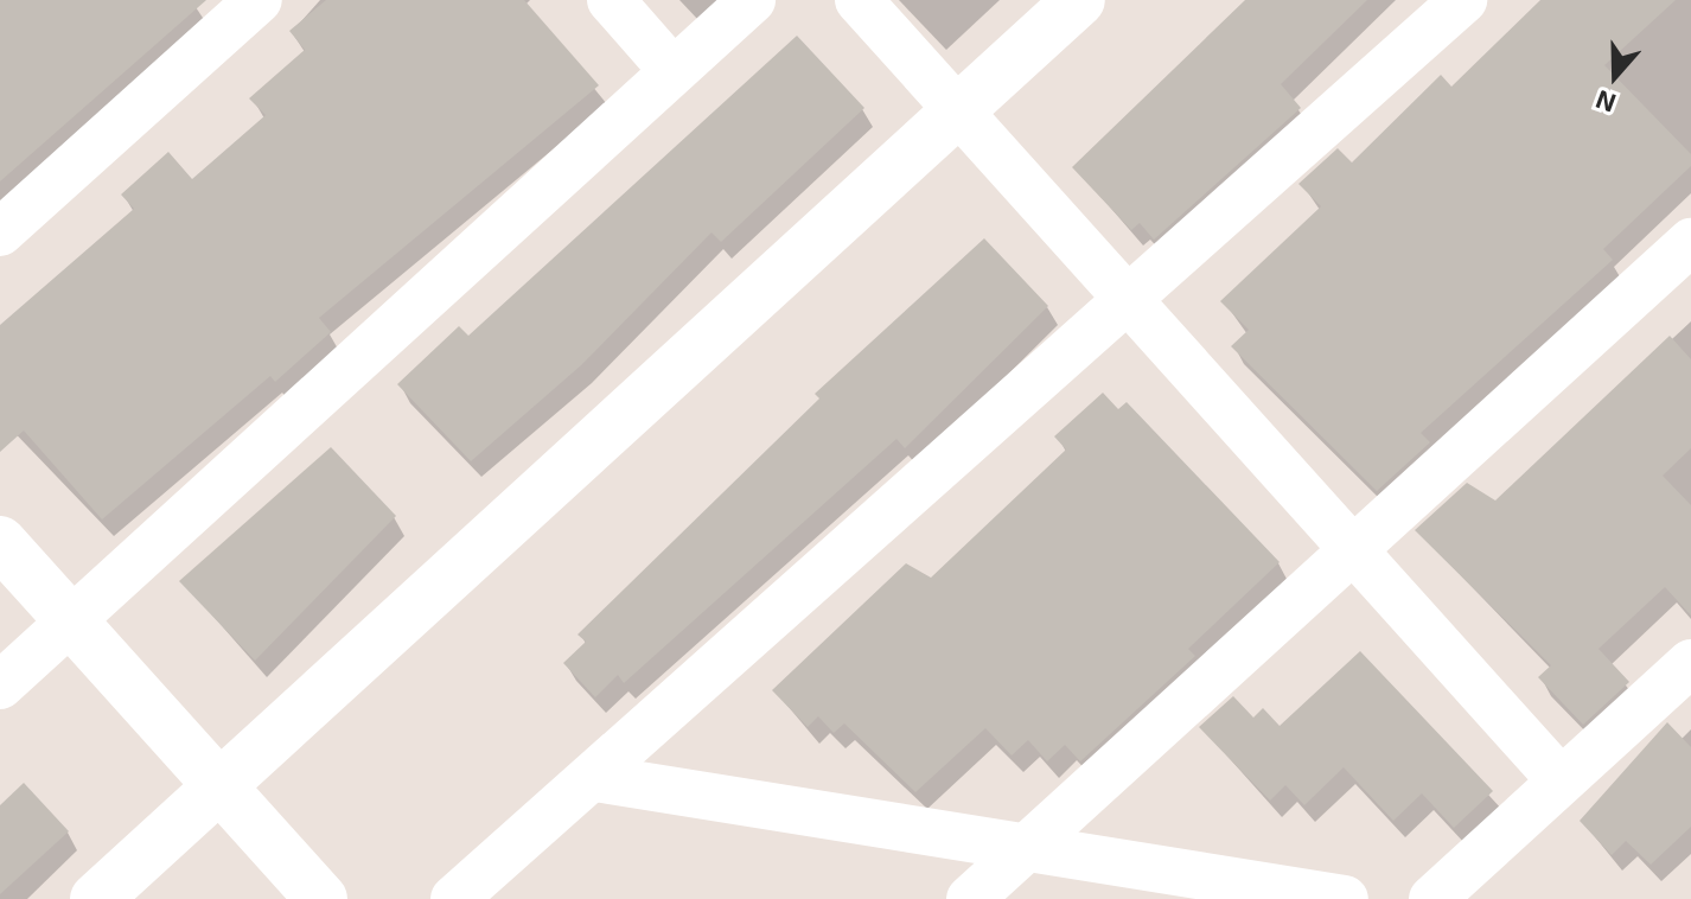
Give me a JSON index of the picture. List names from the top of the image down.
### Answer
{
  "north": "bottom"
}
